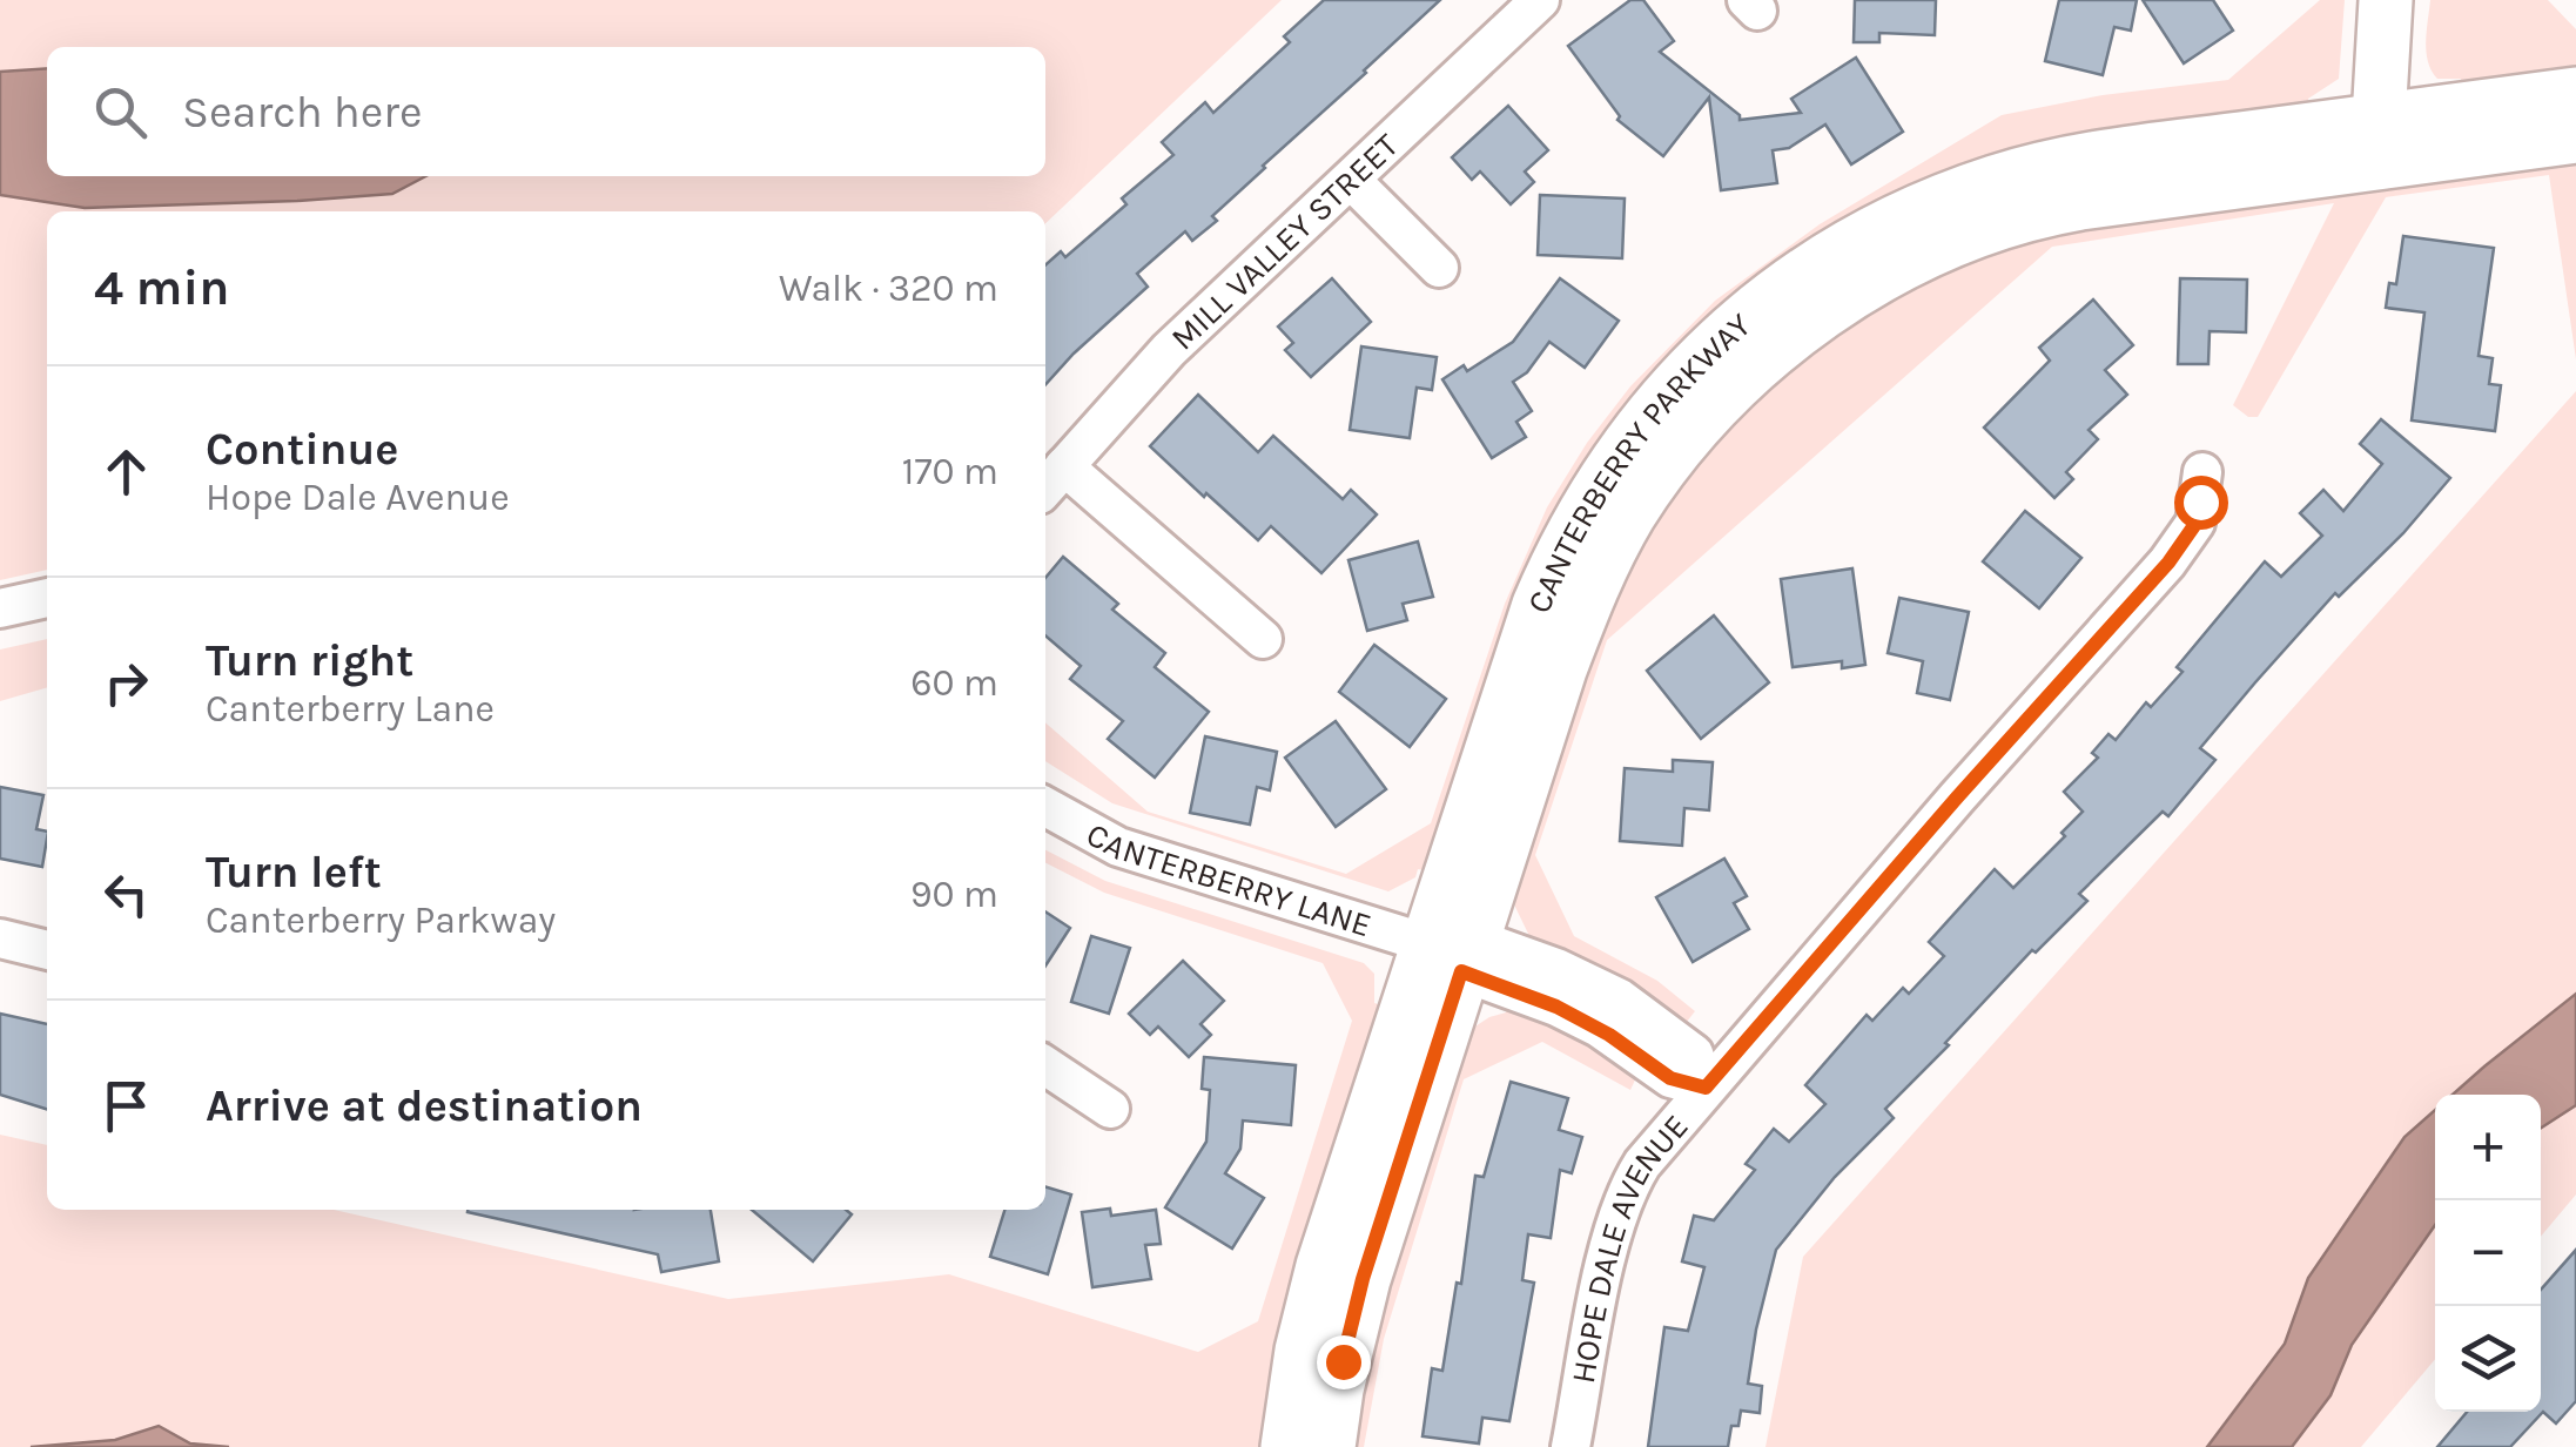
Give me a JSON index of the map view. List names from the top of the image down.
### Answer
{
  "streets": {
    "street": [
      "MILL VALLEY STREET",
      "CANTERBERRY PARKWAY",
      "CANTERBERRY LANE",
      "HOPE DALE AVENUE"
    ]
  },
  "crossings": [
    ["CANTERBERRY PARKWAY", "CANTERBERRY LANE"],
    ["CANTERBERRY LANE", "HOPE DALE AVENUE"]
  ],
  "page": {
    "search": "Search here",
    "heading": ["4 min", "Walk · 320 m"],
    "list": [
      ["Continue", "Hope Dale Avenue", "170 m"],
      ["Turn right", "Canterberry Lane", "60 m"],
      ["Turn left", "Canterberry Parkway", "90 m"],
      "Arrive at destination"
    ],
    "map_buttons": ["+", "−"]
  }
}
